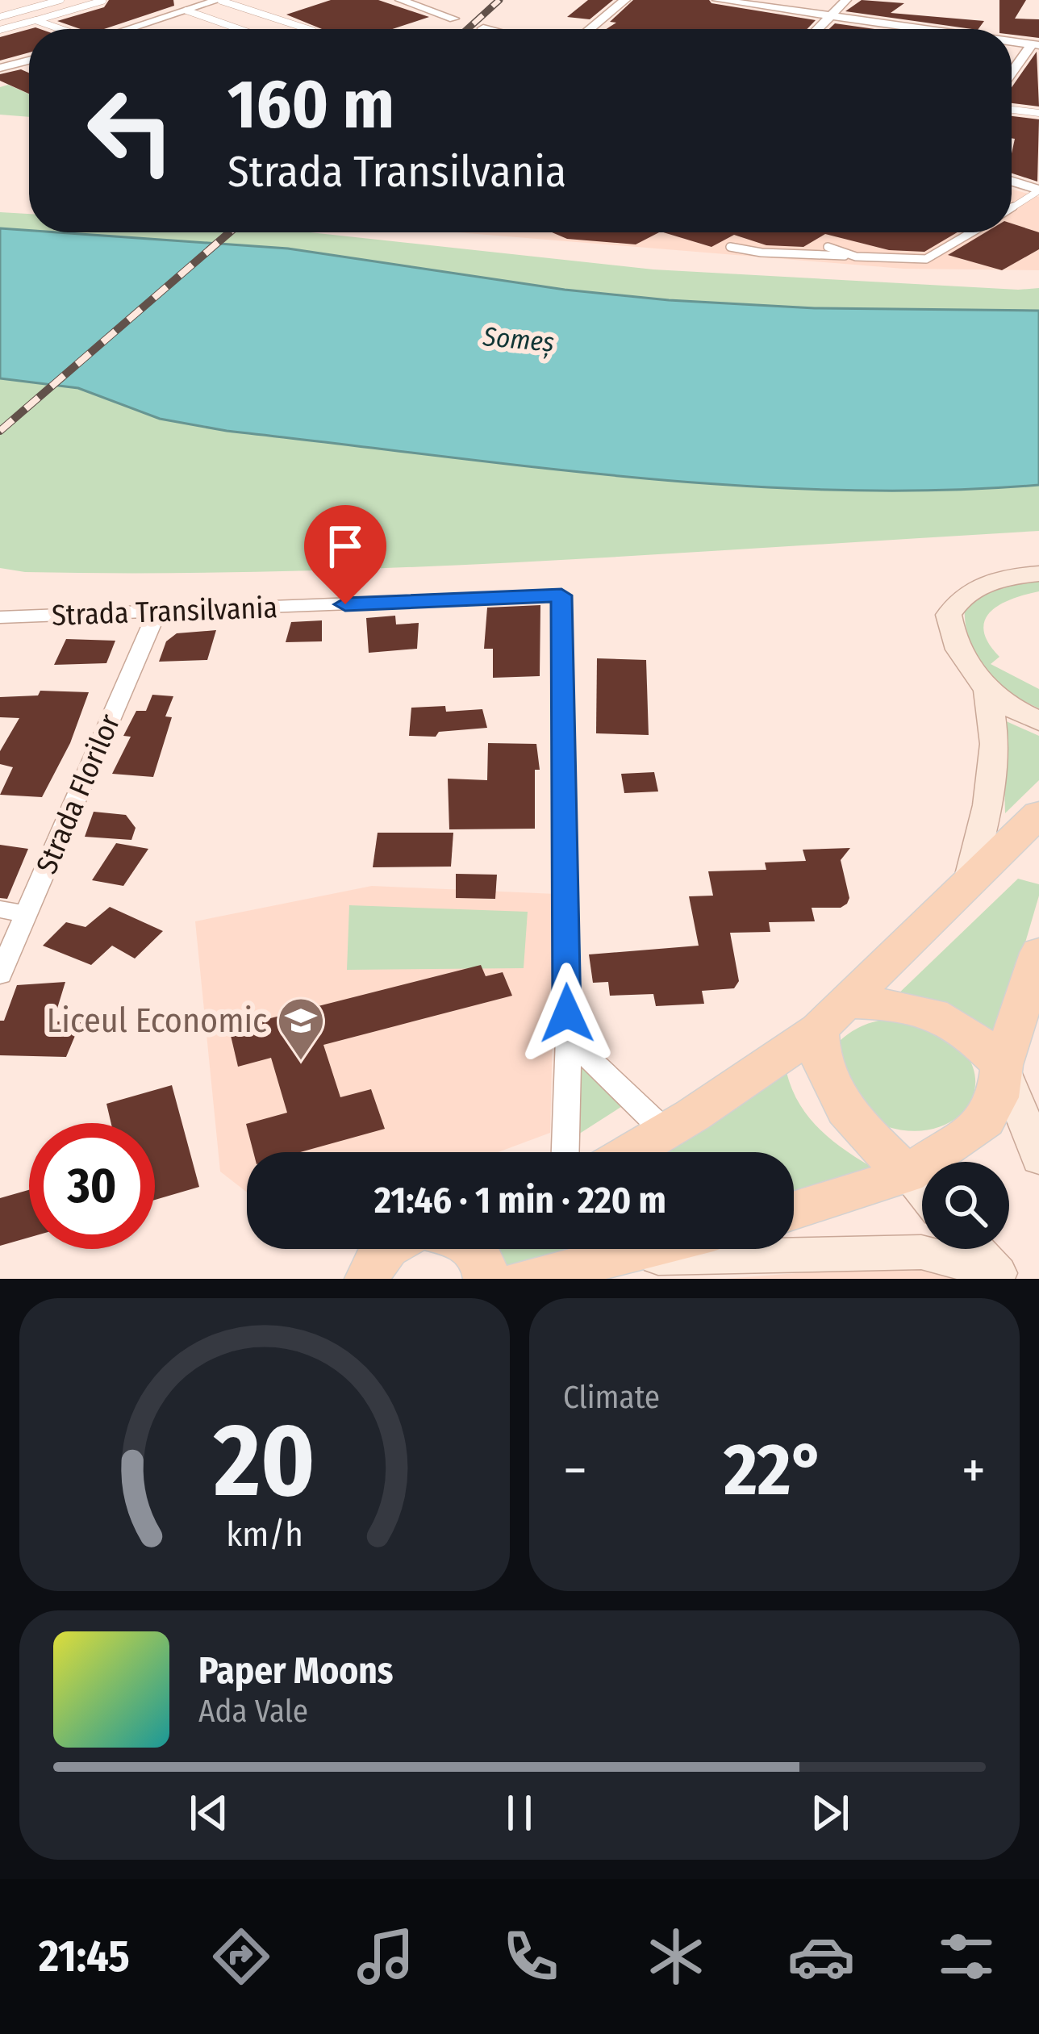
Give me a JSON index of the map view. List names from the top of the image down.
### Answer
{
  "streets": {
    "street": ["Strada Transilvania", "Strada Florilor"]
  },
  "crossings": [
    ["Strada Transilvania", "Strada Florilor"]
  ],
  "water": ["Someș"],
  "places": {
    "school or university": ["Liceul Economic"]
  },
  "page": {
    "turn": ["160 m", "Strada Transilvania"],
    "limit": "30",
    "trip": "21:46 · 1 min · 220 m",
    "tile": "Climate",
    "heat": ["−", "22°", "+"],
    "song": ["Paper Moons", "Ada Vale"],
    "tabs": "21:45",
    "gauge": ["20", "km/h"]
  }
}
